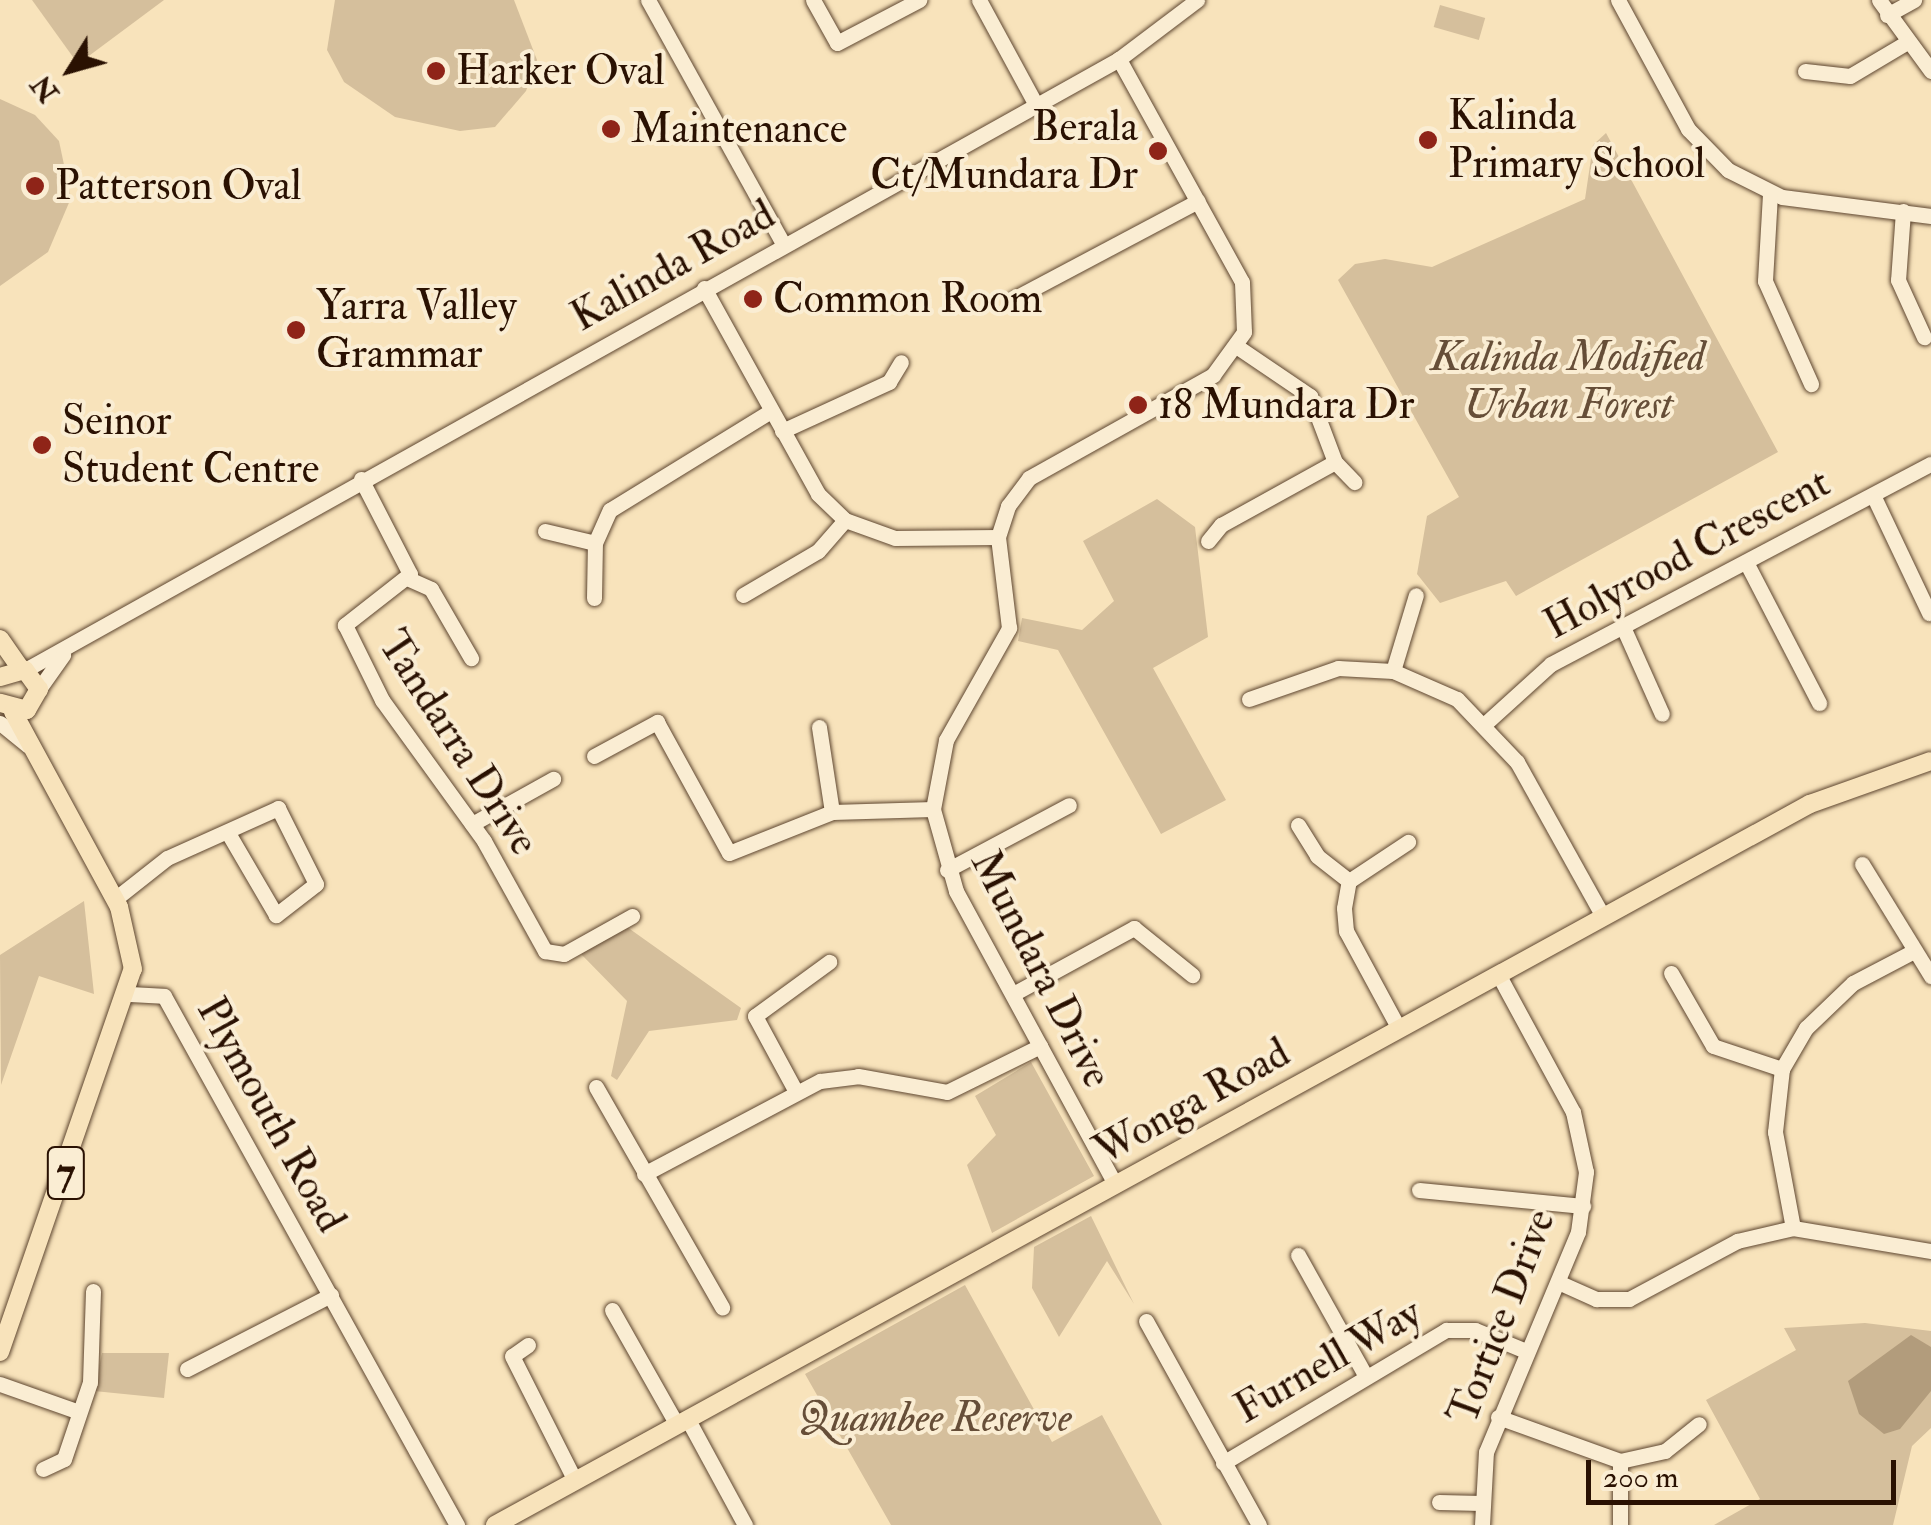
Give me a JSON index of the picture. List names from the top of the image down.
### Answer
{
  "streets": {
    "main road": ["Wonga Road", "Plymouth Road", "7"],
    "street": [
      "Kalinda Road",
      "Holyrood Crescent",
      "Tandarra Drive",
      "Mundara Drive",
      "Tortice Drive",
      "Furnell Way"
    ]
  },
  "crossings": [
    ["Kalinda Road", "Tandarra Drive"],
    ["Kalinda Road", "Plymouth Road"],
    ["Kalinda Road", "7"],
    ["Mundara Drive", "Wonga Road"],
    ["Wonga Road", "Tortice Drive"],
    ["Plymouth Road", "7"],
    ["Tortice Drive", "Furnell Way"]
  ],
  "parks": ["Kalinda Modified Urban Forest", "Quambee Reserve"],
  "places": [
    "Harker Oval",
    "Maintenance",
    "Kalinda Primary School",
    "Berala Ct/Mundara Dr",
    "Patterson Oval",
    "Common Room",
    "Yarra Valley Grammar",
    "18 Mundara Dr",
    "Seinor Student Centre"
  ],
  "scale_bar": "200 m",
  "north": "bottom left"
}
